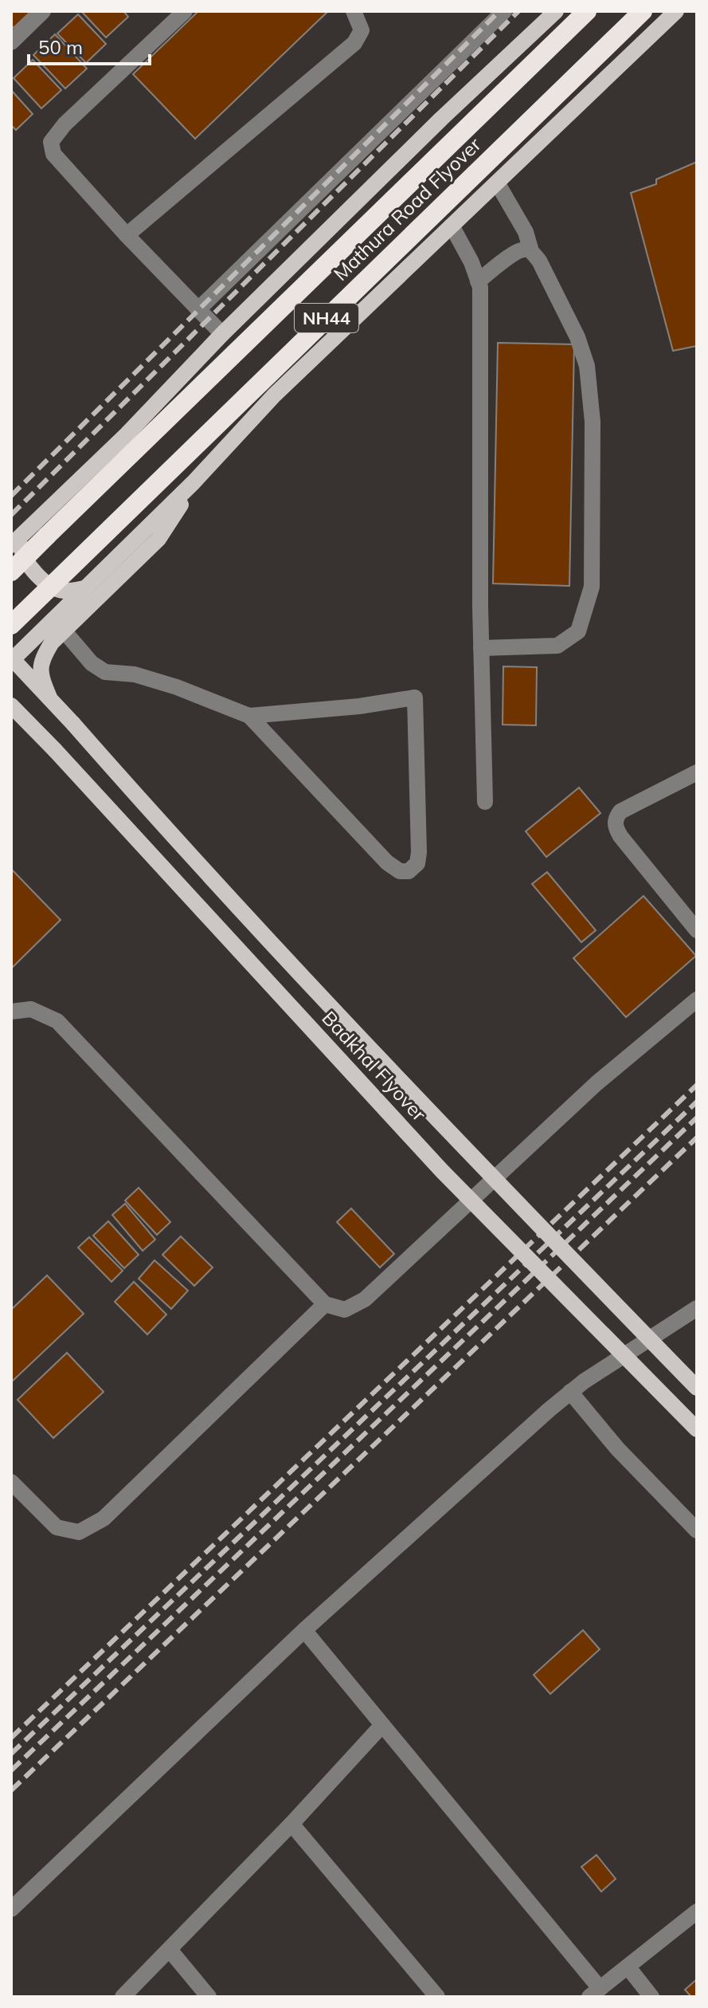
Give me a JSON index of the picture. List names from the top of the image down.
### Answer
{
  "streets": {
    "highway": ["Mathura Road Flyover", "NH44"],
    "main road": ["Badkhal Flyover"]
  },
  "scale_bar": "50 m"
}
